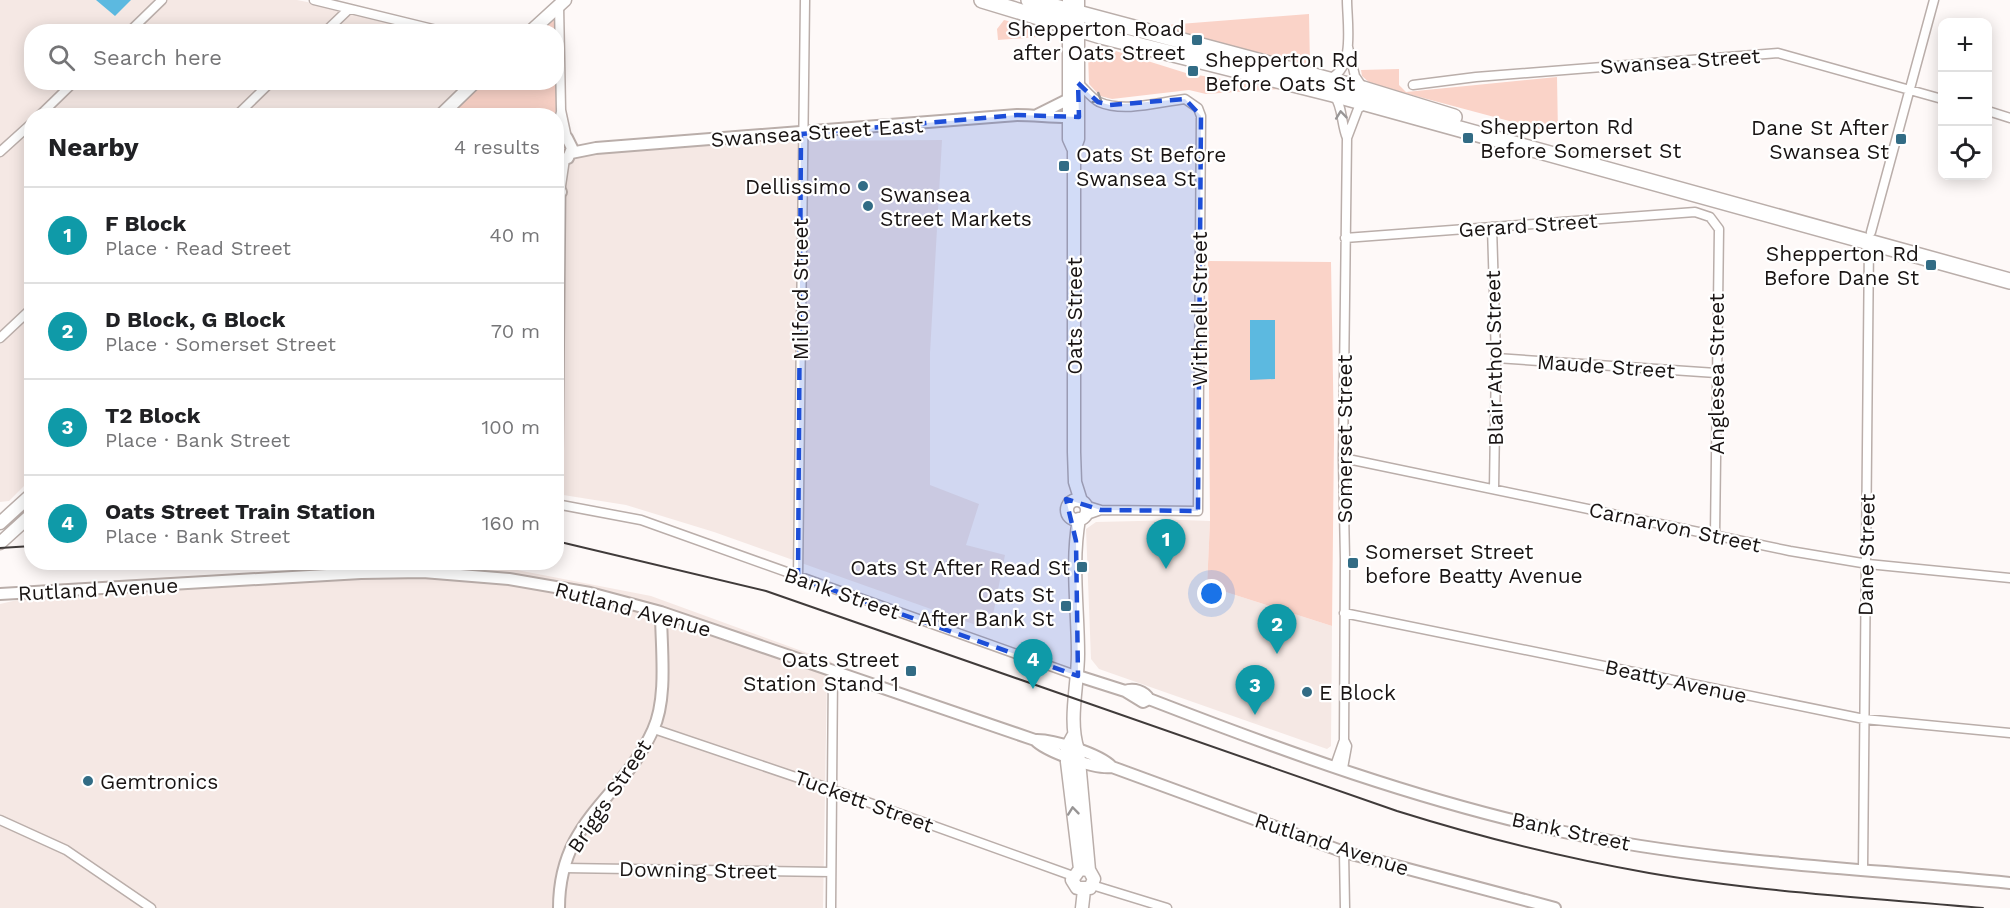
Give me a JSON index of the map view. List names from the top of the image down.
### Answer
{
  "streets": {
    "main road": ["Oats Street"],
    "street": [
      "Swansea Street",
      "Swansea Street East",
      "Gerard Street",
      "Milford Street",
      "Withnell Street",
      "Blair Athol Street",
      "Maude Street",
      "Anglesea Street",
      "Somerset Street",
      "Carnarvon Street",
      "Dane Street",
      "Rutland Avenue",
      "Bank Street",
      "Beatty Avenue",
      "Briggs Street",
      "Tuckett Street",
      "Downing Street"
    ]
  },
  "crossings": [
    ["Swansea Street", "Dane Street"],
    ["Swansea Street East", "Milford Street"],
    ["Swansea Street East", "Oats Street"],
    ["Gerard Street", "Blair Athol Street"],
    ["Gerard Street", "Anglesea Street"],
    ["Gerard Street", "Somerset Street"],
    ["Milford Street", "Bank Street"],
    ["Withnell Street", "Oats Street"],
    ["Oats Street", "Rutland Avenue"],
    ["Oats Street", "Bank Street"],
    ["Oats Street", "Tuckett Street"],
    ["Blair Athol Street", "Maude Street"],
    ["Blair Athol Street", "Carnarvon Street"],
    ["Maude Street", "Anglesea Street"],
    ["Anglesea Street", "Carnarvon Street"],
    ["Somerset Street", "Carnarvon Street"],
    ["Somerset Street", "Bank Street"],
    ["Somerset Street", "Beatty Avenue"],
    ["Carnarvon Street", "Dane Street"],
    ["Dane Street", "Bank Street"],
    ["Dane Street", "Beatty Avenue"],
    ["Rutland Avenue", "Briggs Street"],
    ["Briggs Street", "Tuckett Street"],
    ["Briggs Street", "Downing Street"]
  ],
  "places": {
    "transit": [
      "Shepperton Road after Oats Street",
      "Shepperton Rd Before Oats St",
      "Shepperton Rd Before Somerset St",
      "Dane St After Swansea St",
      "Oats St Before Swansea St",
      "Shepperton Rd Before Dane St",
      "Somerset Street before Beatty Avenue",
      "Oats St After Read St",
      "Oats St After Bank St",
      "Oats Street Station Stand 1"
    ],
    "other": [
      "Dellissimo",
      "Swansea Street Markets",
      "E Block",
      "Gemtronics"
    ]
  },
  "page": {
    "map_buttons": ["+", "−"],
    "search": "Search here",
    "heading": ["Nearby", "4 results"],
    "list": [
      {
        "mark": "1",
        "name": "F Block",
        "note": "Place · Read Street",
        "value": "40 m"
      },
      {
        "mark": "2",
        "name": "D Block, G Block",
        "note": "Place · Somerset Street",
        "value": "70 m"
      },
      {
        "mark": "3",
        "name": "T2 Block",
        "note": "Place · Bank Street",
        "value": "100 m"
      },
      {
        "mark": "4",
        "name": "Oats Street Train Station",
        "note": "Place · Bank Street",
        "value": "160 m"
      }
    ],
    "pins": [
      "1",
      "2",
      "4",
      "3"
    ]
  }
}
